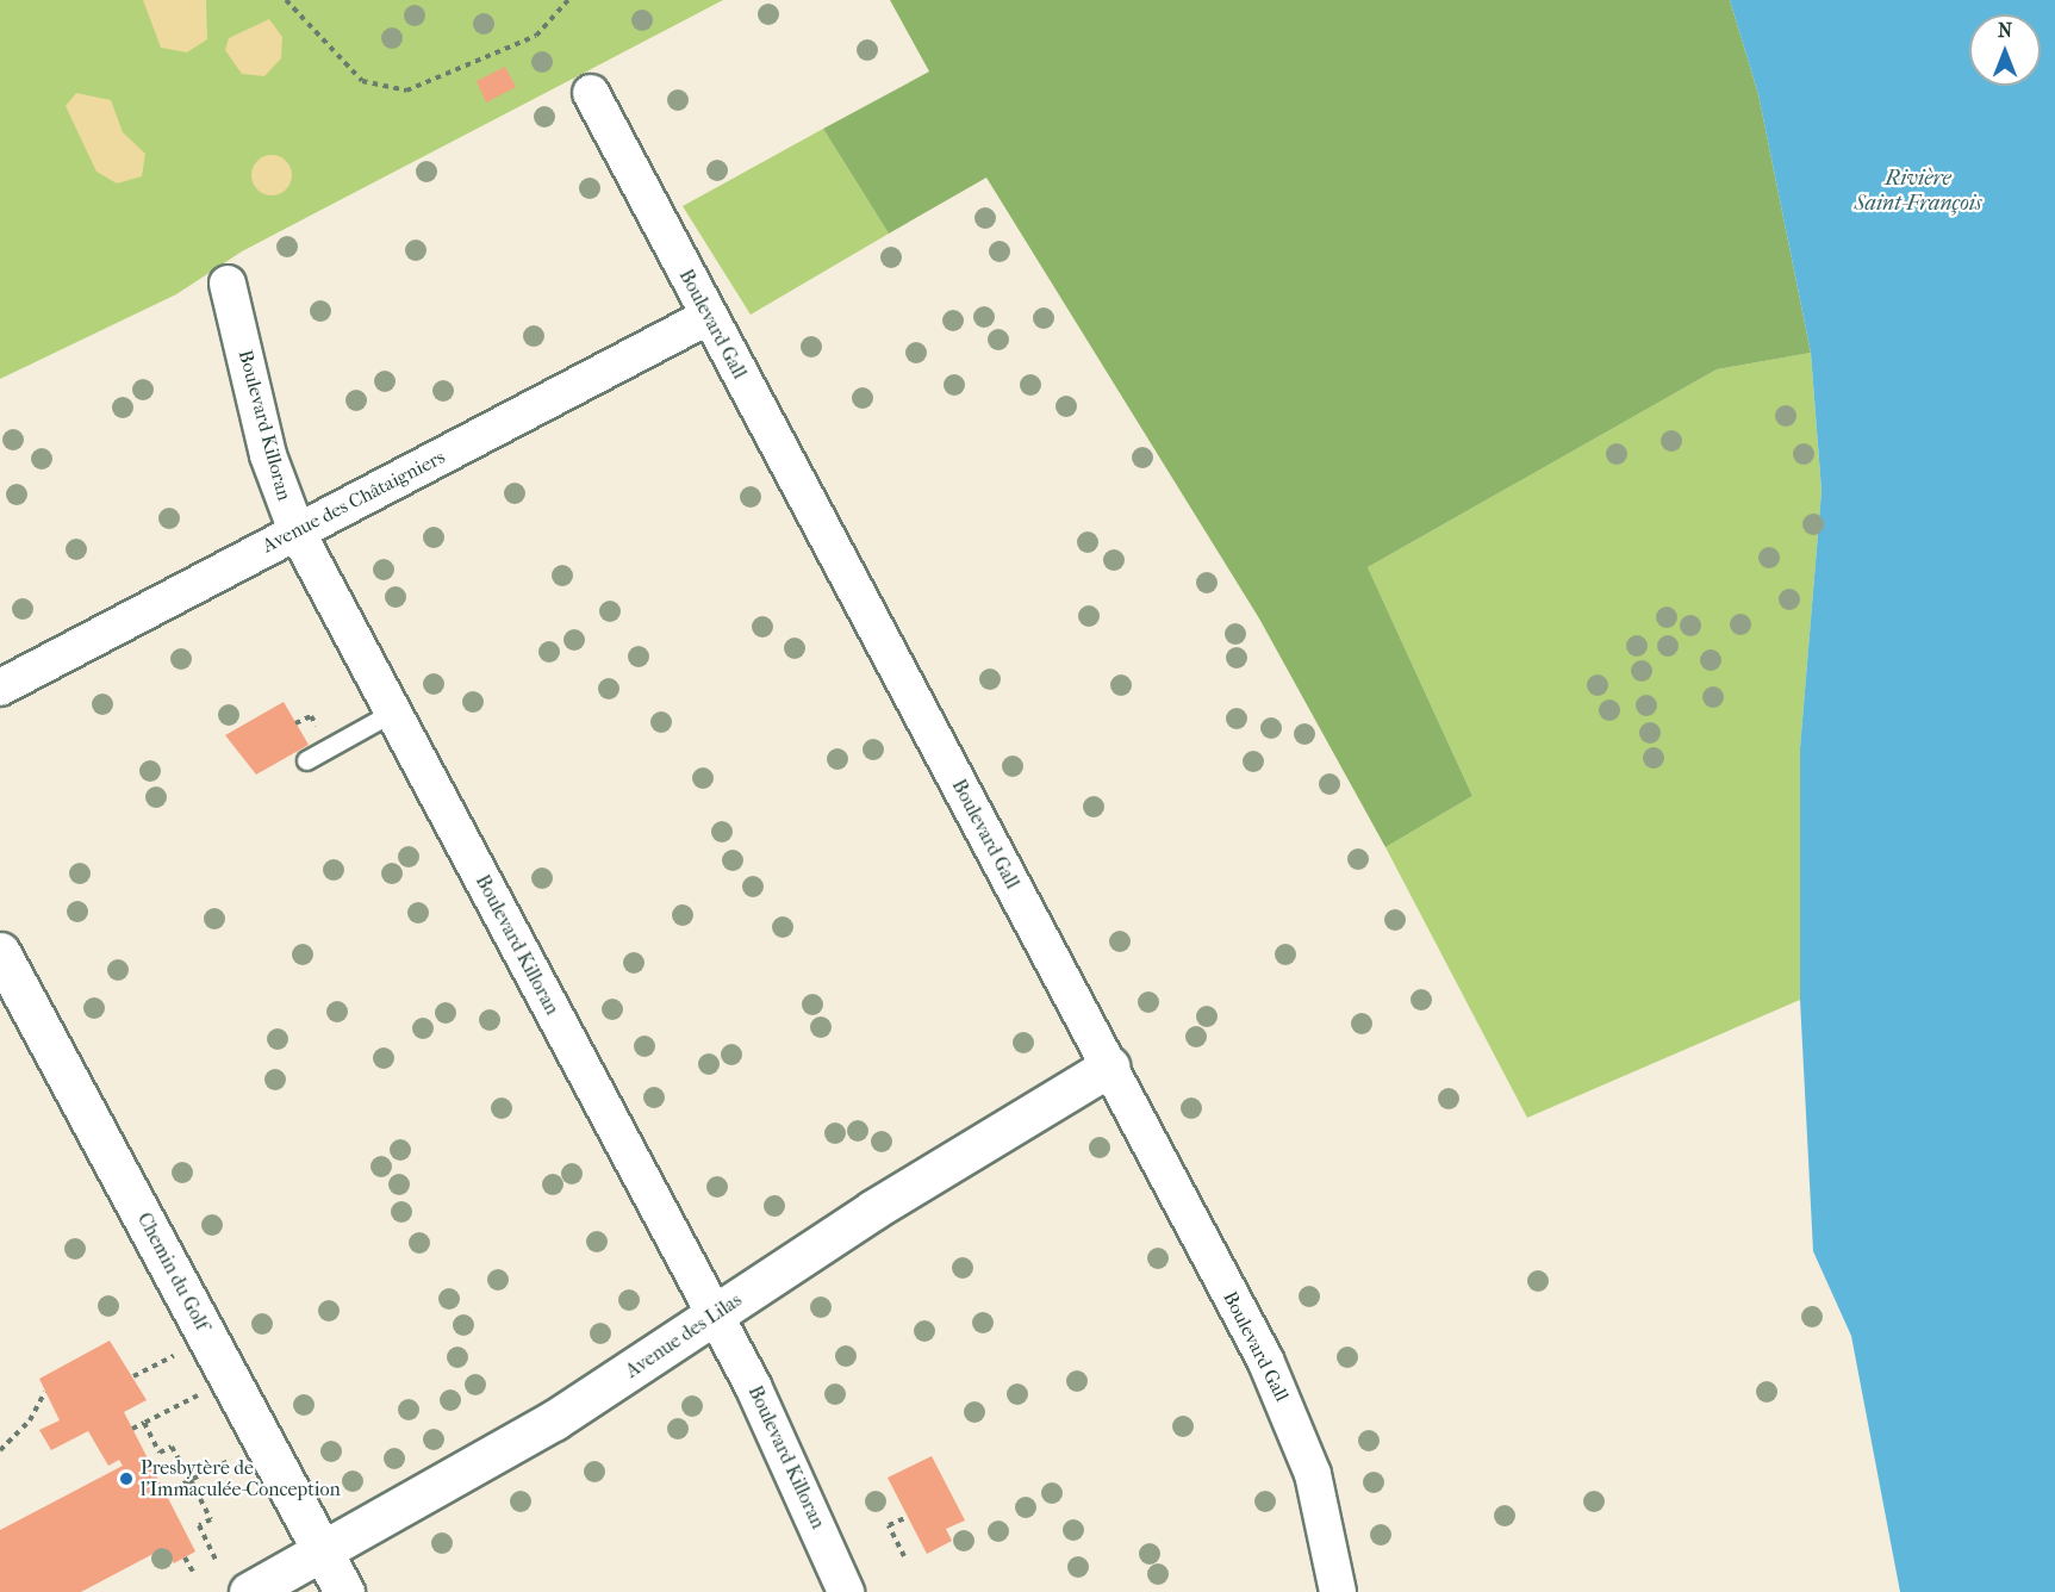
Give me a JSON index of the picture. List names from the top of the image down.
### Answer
{
  "streets": {
    "street": [
      "Boulevard Gall",
      "Boulevard Killoran",
      "Avenue des Châtaigniers",
      "Chemin du Golf",
      "Avenue des Lilas"
    ]
  },
  "crossings": [
    ["Boulevard Gall", "Avenue des Châtaigniers"],
    ["Boulevard Gall", "Avenue des Lilas"],
    ["Boulevard Killoran", "Avenue des Châtaigniers"],
    ["Boulevard Killoran", "Avenue des Lilas"],
    ["Chemin du Golf", "Avenue des Lilas"]
  ],
  "water": ["Rivière Saint-François"],
  "places": ["Presbytère de l'Immaculée-Conception"],
  "north": "top"
}
